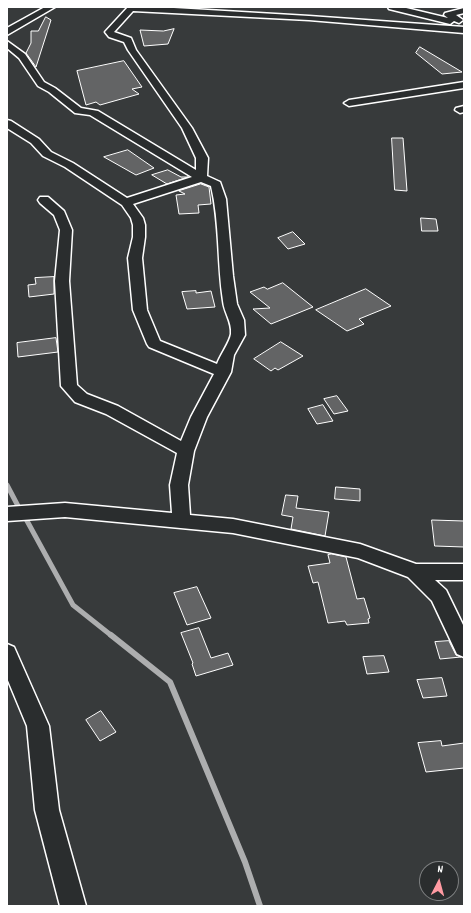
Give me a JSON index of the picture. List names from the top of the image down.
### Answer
{
  "north": "top"
}
